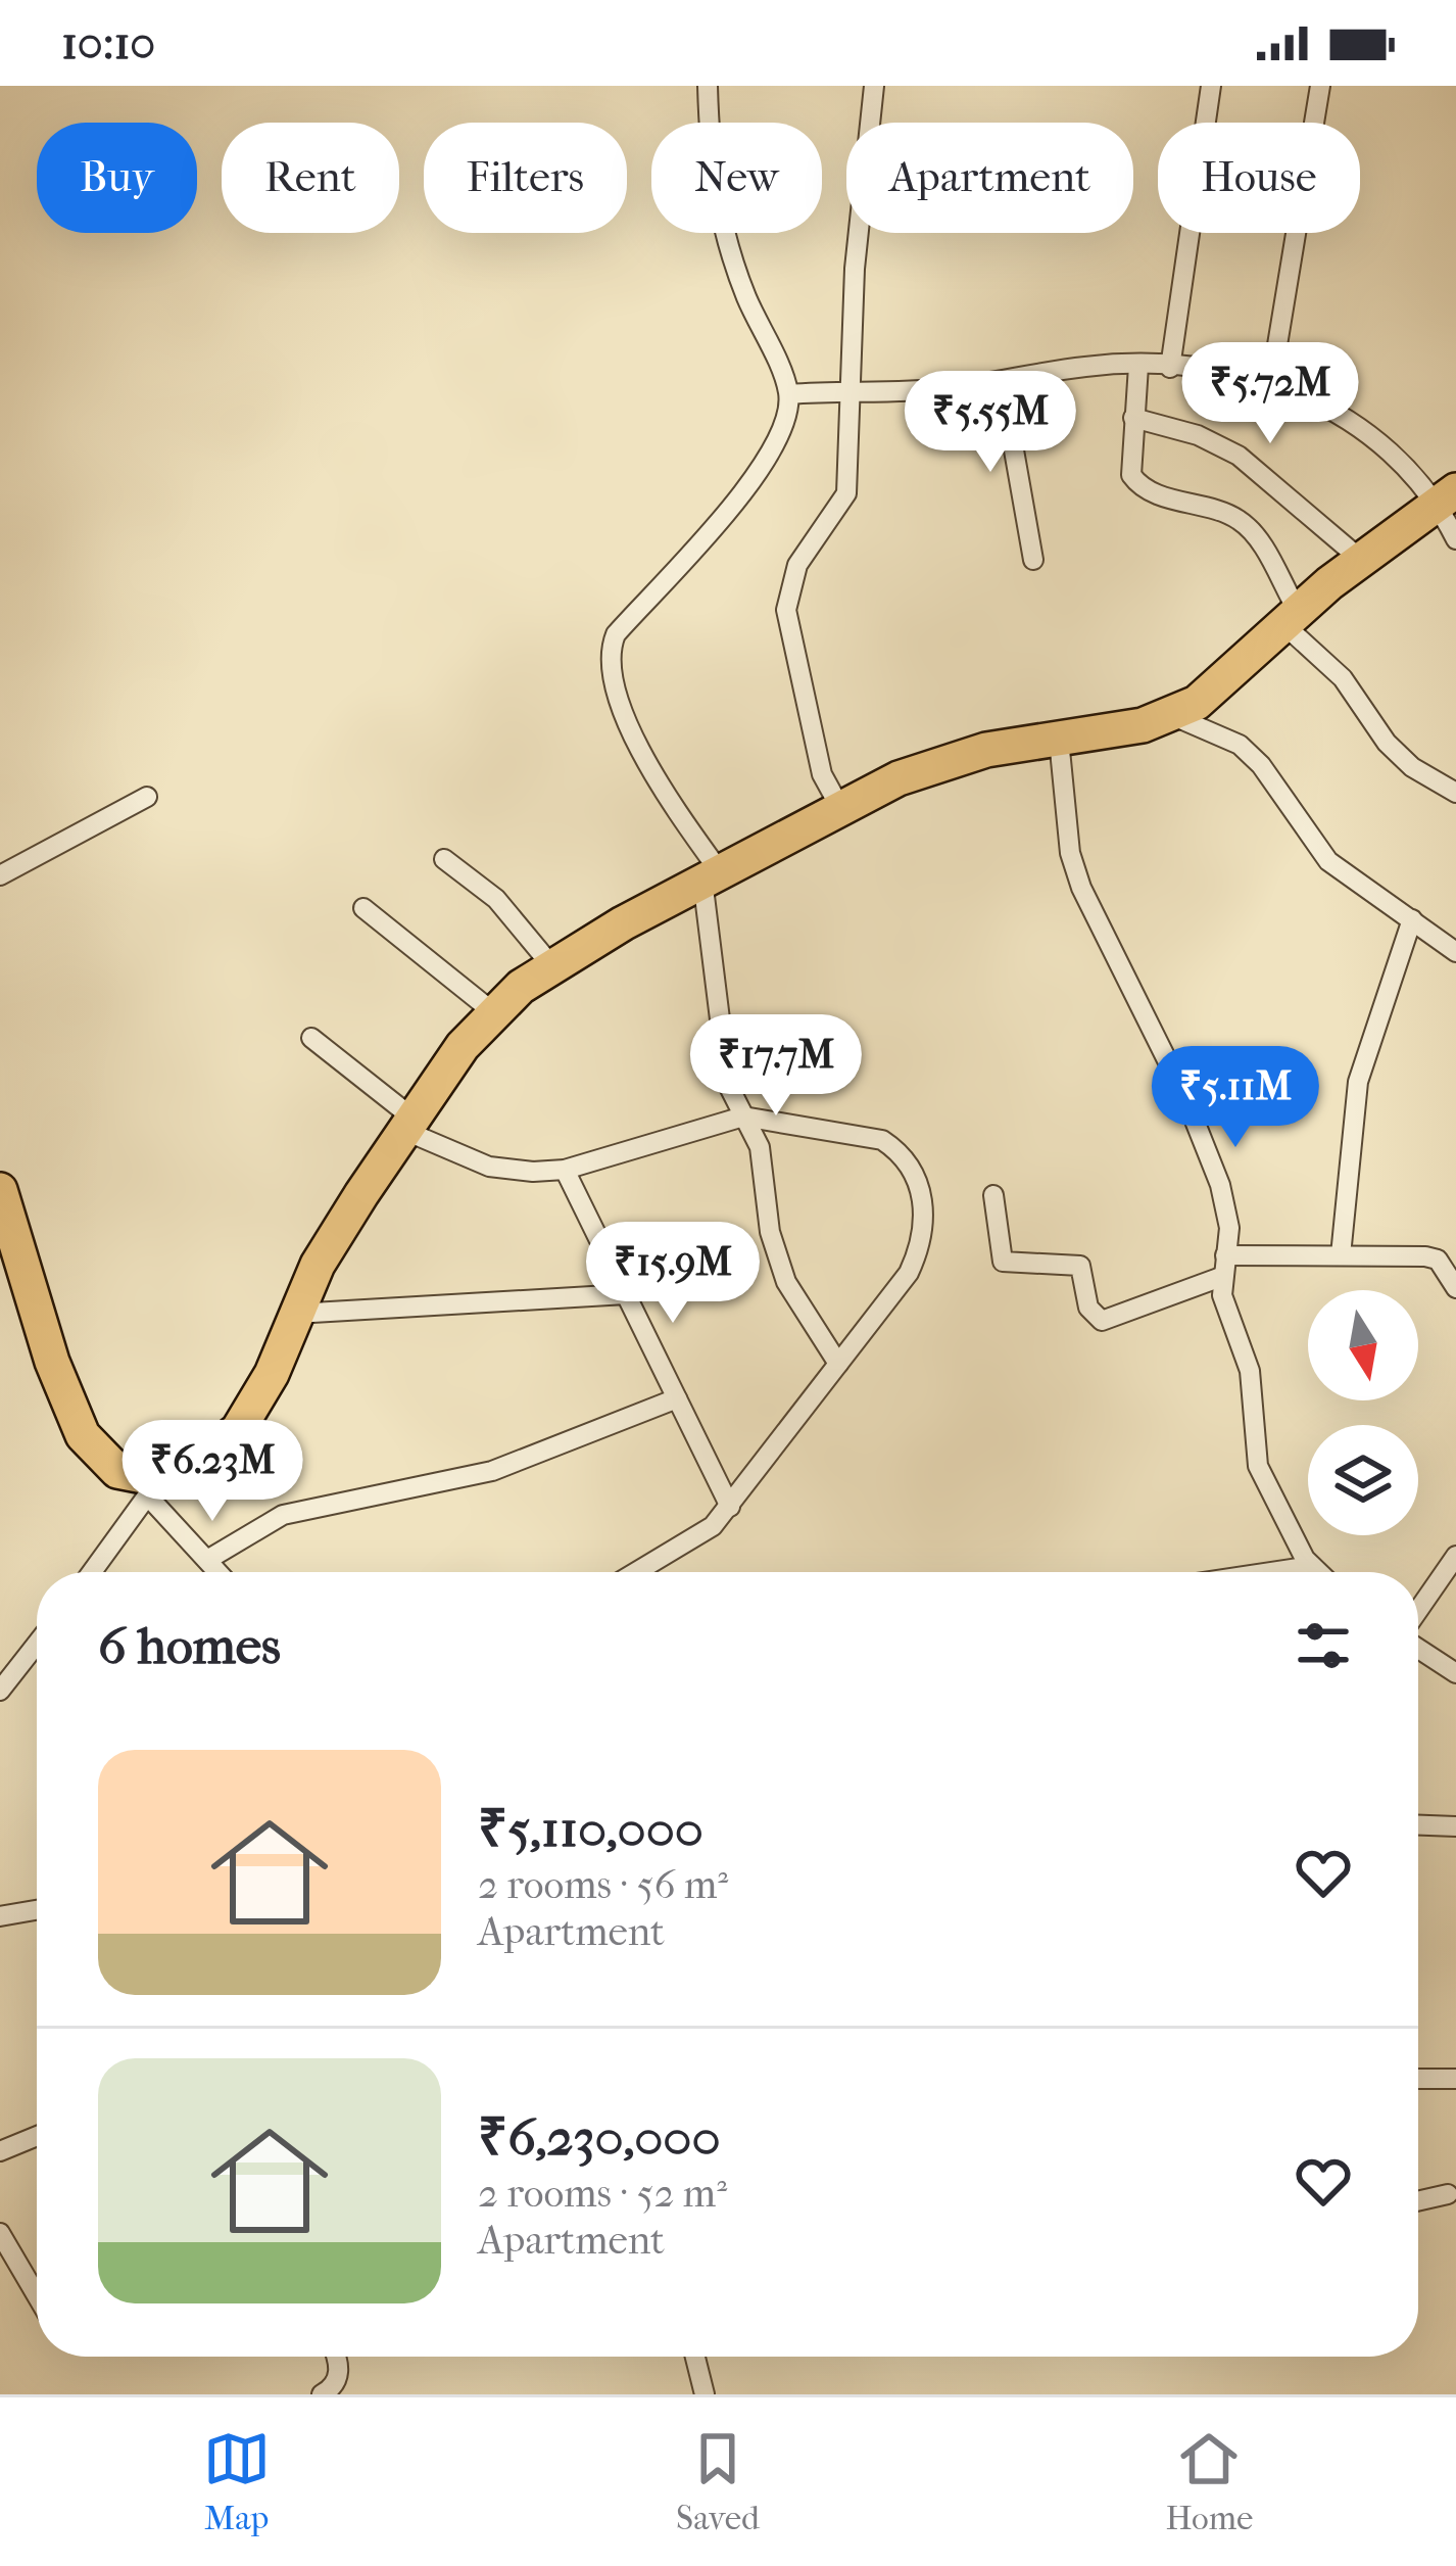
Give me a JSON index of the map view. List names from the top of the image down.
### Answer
{
  "north": "bottom",
  "page": {
    "status": "10:10",
    "chip": [
      "Buy",
      "Rent",
      "Filters",
      "New",
      "Apartment",
      "House"
    ],
    "price": [
      "₹5.72M",
      "₹5.55M",
      "₹17.7M",
      "₹5.11M",
      "₹15.9M",
      "₹6.23M"
    ],
    "heading": "6 homes",
    "list": [
      {
        "name": "₹5,110,000",
        "note": "2 rooms · 56 m² · Apartment"
      },
      {
        "name": "₹6,230,000",
        "note": "2 rooms · 52 m² · Apartment"
      }
    ],
    "tabs": ["Map", "Saved", "Home"]
  }
}
